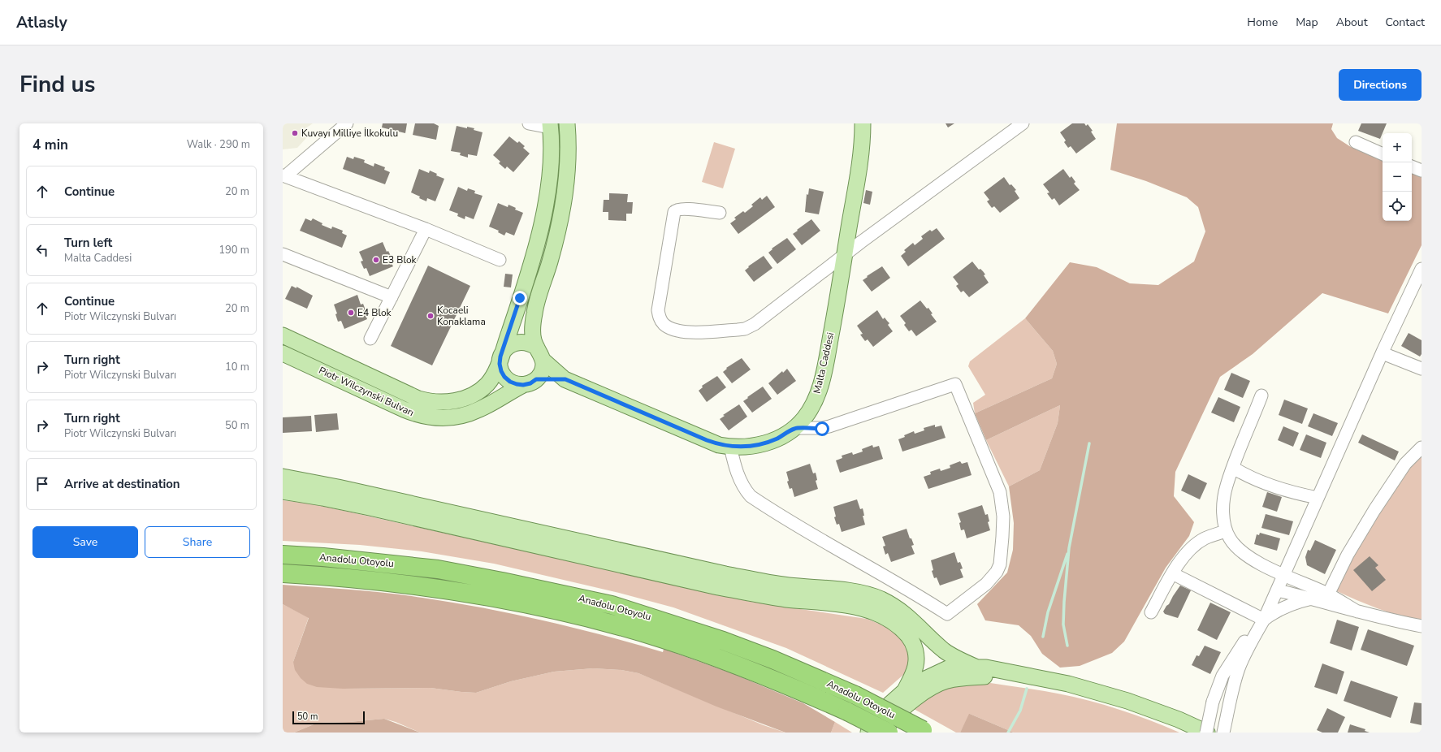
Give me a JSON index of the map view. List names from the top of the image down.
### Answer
{
  "streets": {
    "highway": ["Anadolu Otoyolu"],
    "main road": ["Malta Caddesi", "Piotr Wilczynski Bulvarı"]
  },
  "crossings": [
    ["Malta Caddesi", "Piotr Wilczynski Bulvarı"]
  ],
  "places": [
    "Kuvayı Milliye İlkokulu",
    "E3 Blok",
    "E4 Blok",
    "Kocaeli Konaklama"
  ],
  "scale_bar": "50 m",
  "page": {
    "header": "Atlasly",
    "nav": [
      "Home",
      "Map",
      "About",
      "Contact"
    ],
    "title": "Find us",
    "buttons": [
      "Directions",
      ["Save", "Share"]
    ],
    "heading": ["4 min", "Walk · 290 m"],
    "map_buttons": ["+", "−"],
    "list": [
      ["Continue", "20 m"],
      ["Turn left", "Malta Caddesi", "190 m"],
      ["Continue", "Piotr Wilczynski Bulvarı", "20 m"],
      ["Turn right", "Piotr Wilczynski Bulvarı", "10 m"],
      ["Turn right", "Piotr Wilczynski Bulvarı", "50 m"],
      "Arrive at destination"
    ],
    "scale": "50 m"
  }
}
